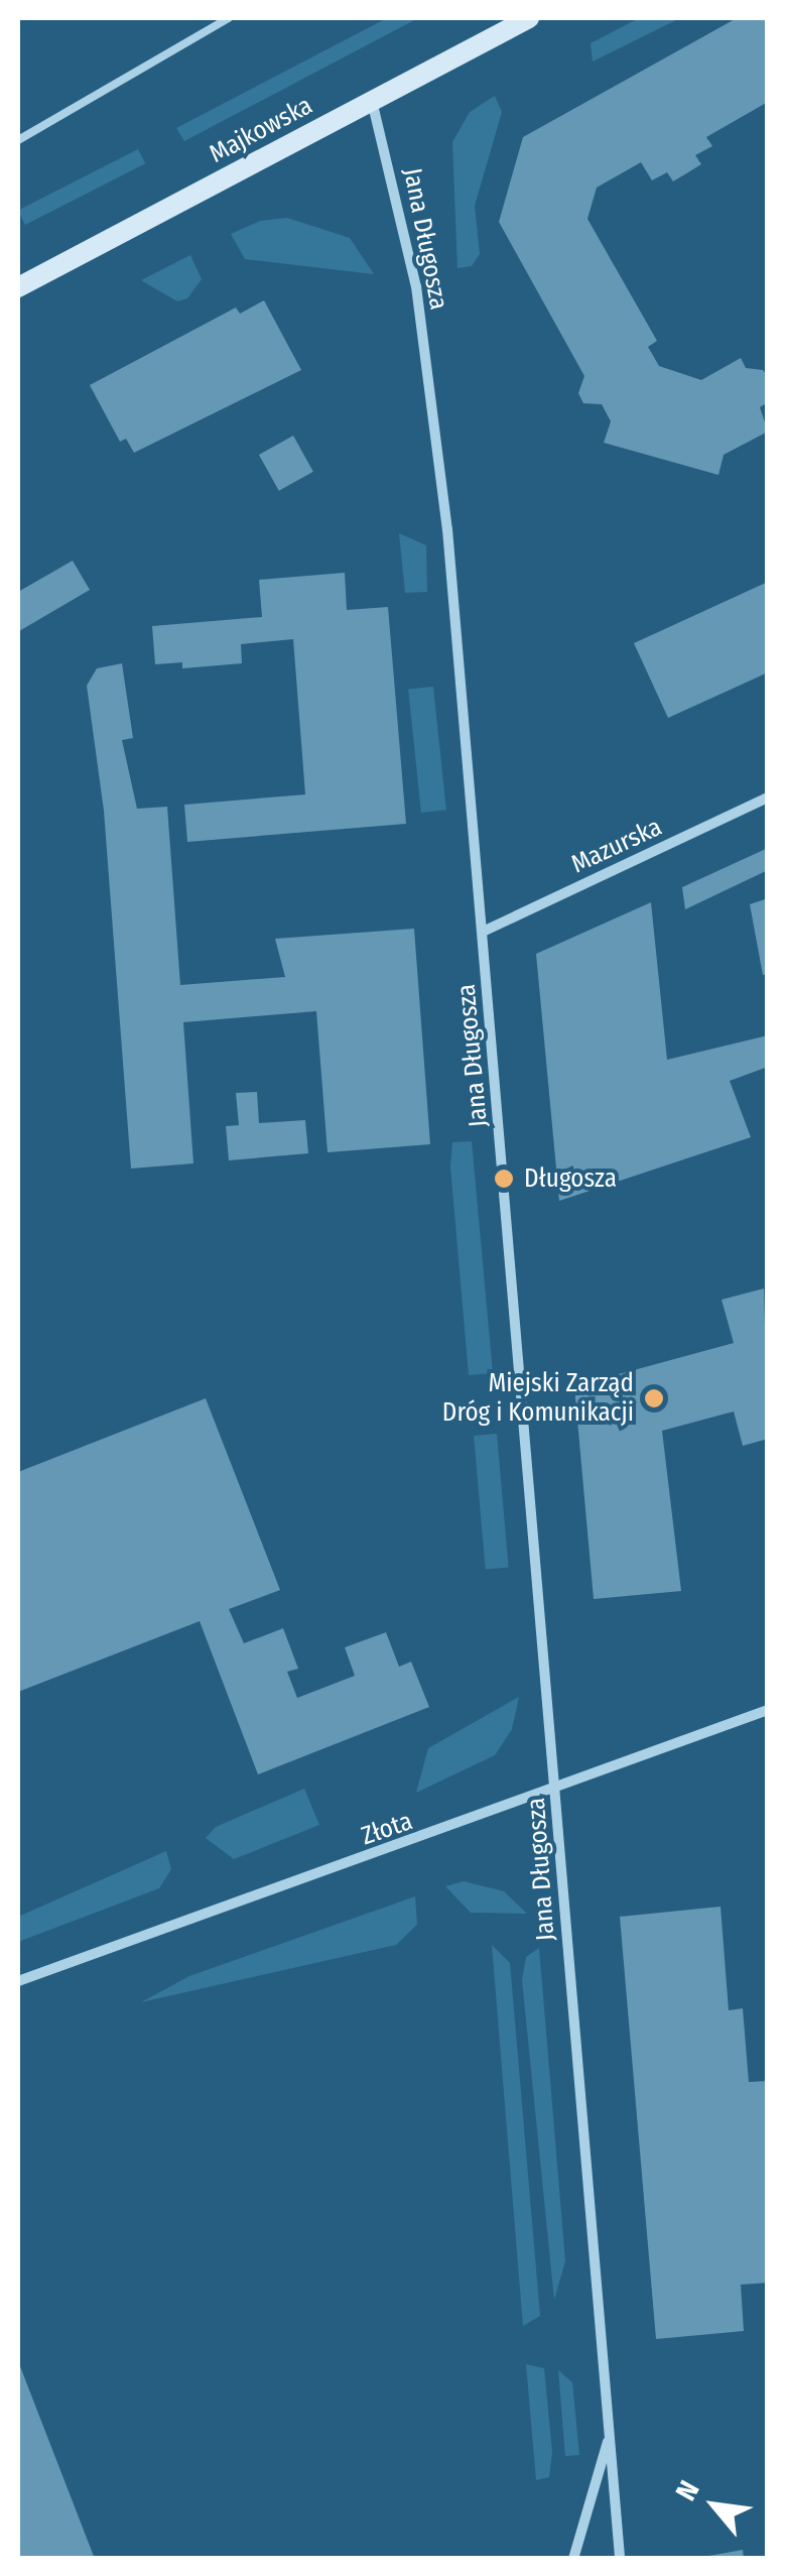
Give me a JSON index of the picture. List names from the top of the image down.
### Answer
{
  "streets": {
    "main road": ["Majkowska"],
    "street": ["Jana Długosza", "Mazurska", "Złota"]
  },
  "crossings": [
    ["Majkowska", "Jana Długosza"],
    ["Jana Długosza", "Mazurska"],
    ["Jana Długosza", "Złota"]
  ],
  "places": ["Długosza", "Miejski Zarząd Dróg i Komunikacji"],
  "north": "top left"
}
